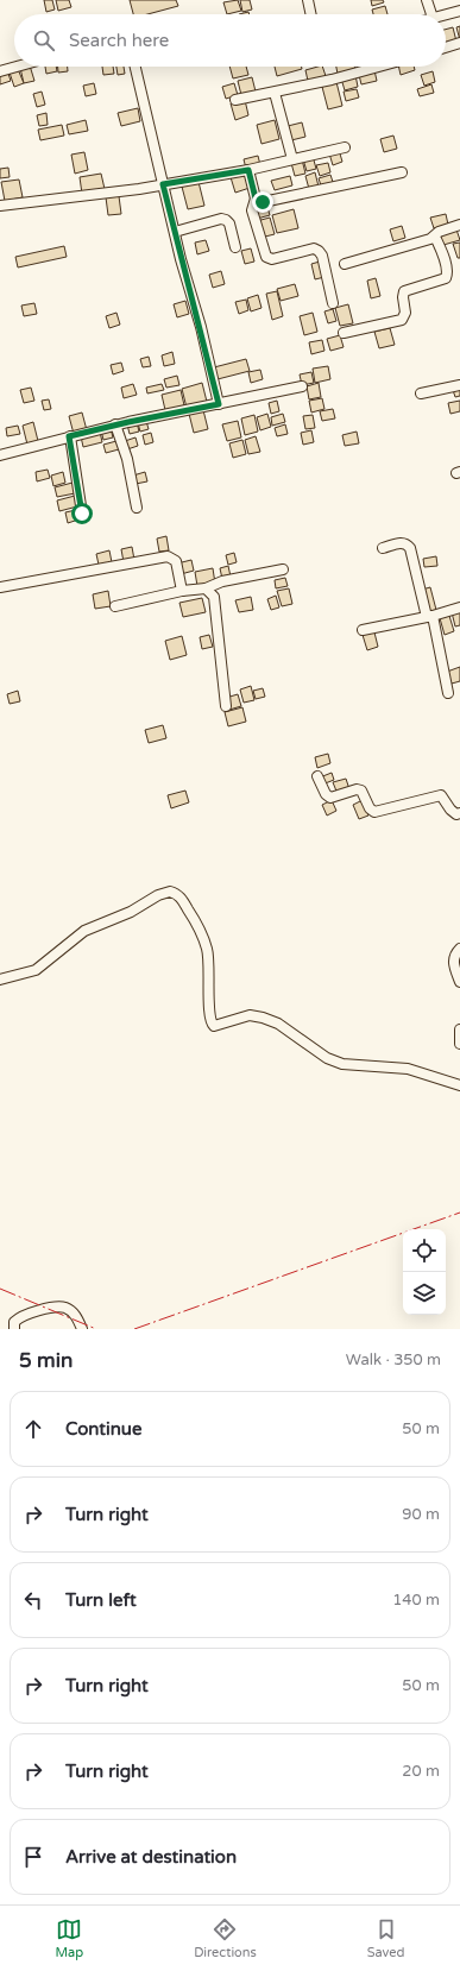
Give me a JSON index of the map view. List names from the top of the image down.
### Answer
{
  "page": {
    "search": "Search here",
    "heading": ["5 min", "Walk · 350 m"],
    "list": [
      ["Continue", "50 m"],
      ["Turn right", "90 m"],
      ["Turn left", "140 m"],
      ["Turn right", "50 m"],
      ["Turn right", "20 m"],
      "Arrive at destination"
    ],
    "nav": ["Map", "Directions", "Saved"]
  }
}
